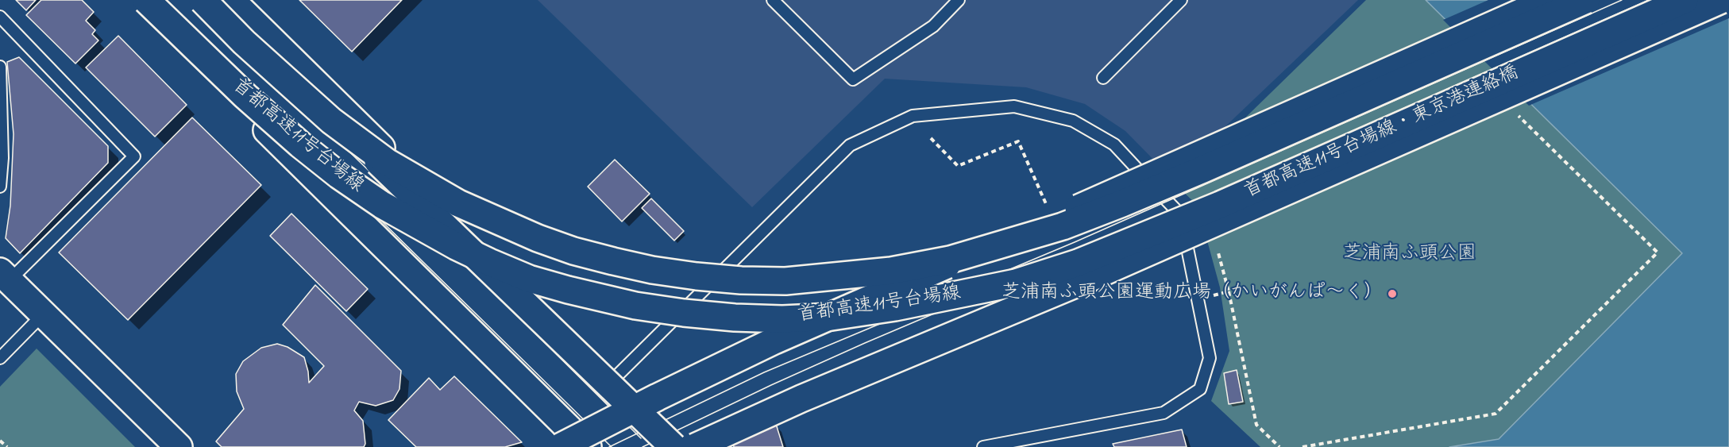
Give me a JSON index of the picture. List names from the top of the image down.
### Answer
{
  "streets": {
    "main road": ["首都高速11号台場線・東京港連絡橋", "首都高速11号台場線"]
  },
  "crossings": [
    ["首都高速11号台場線・東京港連絡橋", "首都高速11号台場線"]
  ],
  "parks": ["芝浦南ふ頭公園"],
  "places": ["芝浦南ふ頭公園運動広場（かいがんぱ～く）"]
}
